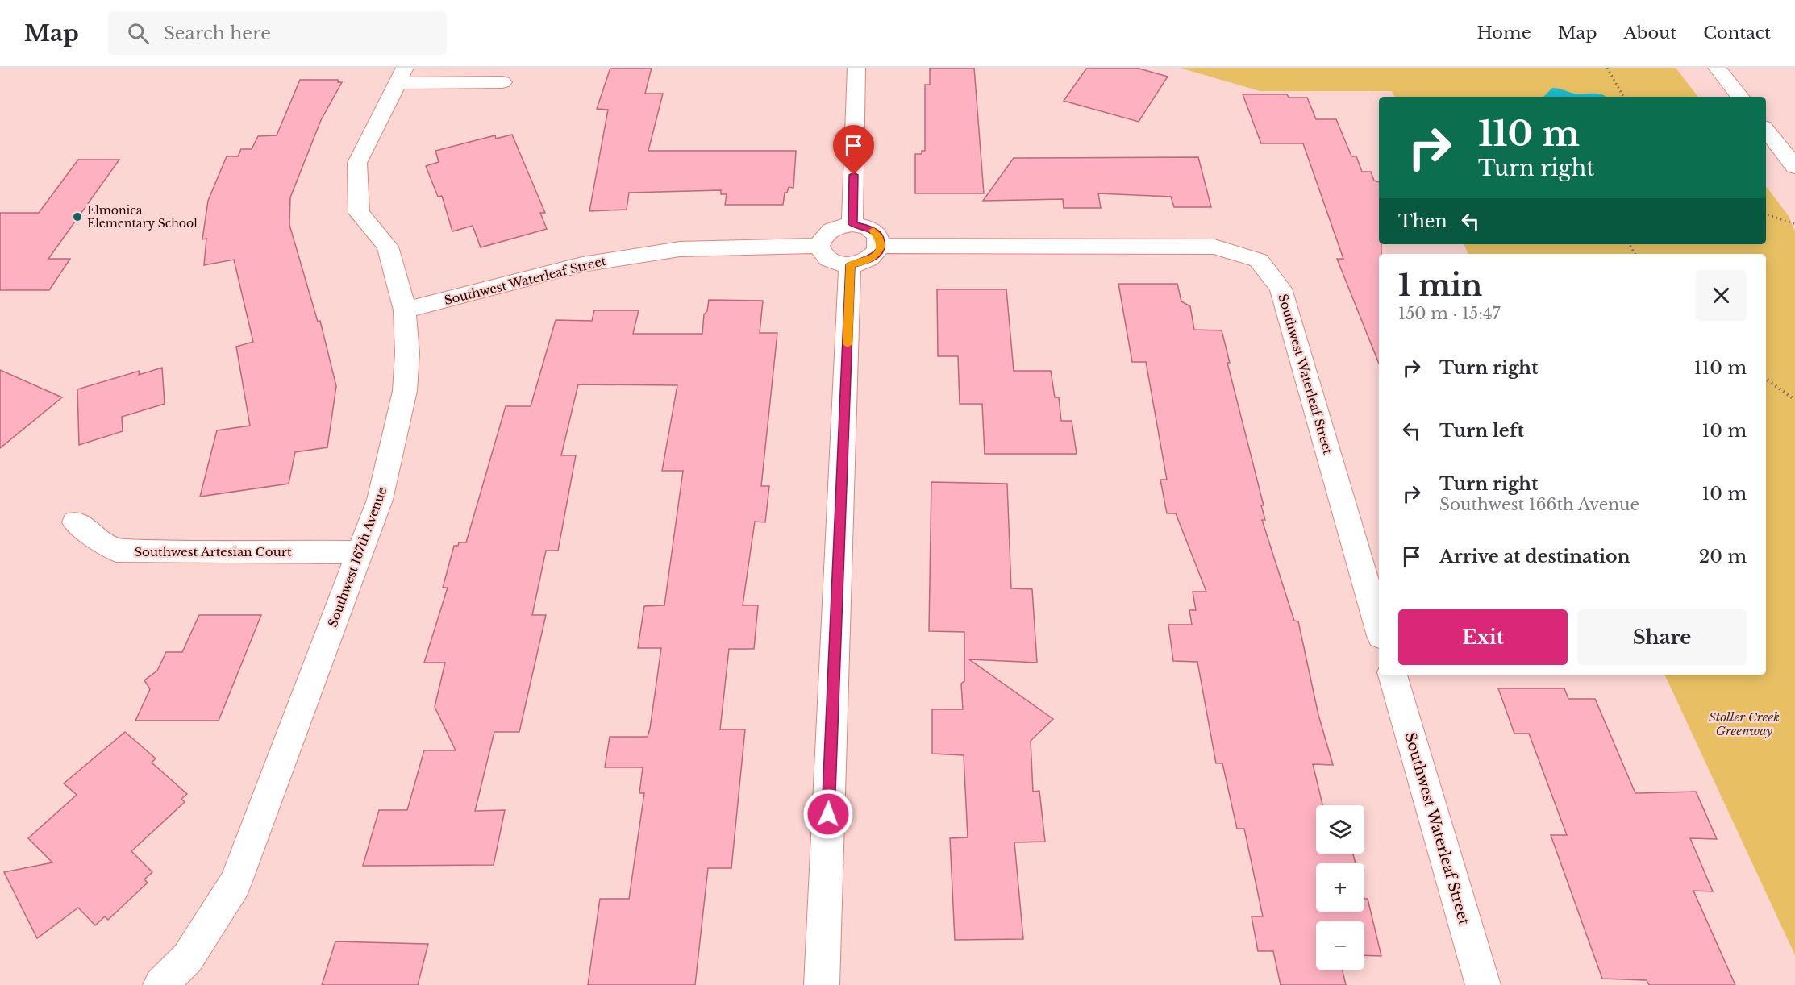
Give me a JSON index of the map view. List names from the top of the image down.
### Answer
{
  "streets": {
    "street": ["Southwest Waterleaf Street", "Southwest Artesian Court", "Southwest 167th Avenue"]
  },
  "crossings": [
    ["Southwest Waterleaf Street", "Southwest 167th Avenue"],
    ["Southwest Artesian Court", "Southwest 167th Avenue"]
  ],
  "parks": ["Stoller Creek Greenway"],
  "places": ["Elmonica Elementary School"],
  "page": {
    "header": "Map",
    "search": "Search here",
    "nav": [
      "Home",
      "Map",
      "About",
      "Contact"
    ],
    "turn": ["110 m", "Turn right"],
    "then": "Then",
    "heading": ["1 min", "150 m · 15:47"],
    "list": [
      {
        "name": "Turn right",
        "value": "110 m"
      },
      {
        "name": "Turn left",
        "value": "10 m"
      },
      {
        "name": "Turn right",
        "note": "Southwest 166th Avenue",
        "value": "10 m"
      },
      {
        "name": "Arrive at destination",
        "value": "20 m"
      }
    ],
    "buttons": ["Exit", "Share"],
    "map_buttons": ["+", "−"]
  }
}
